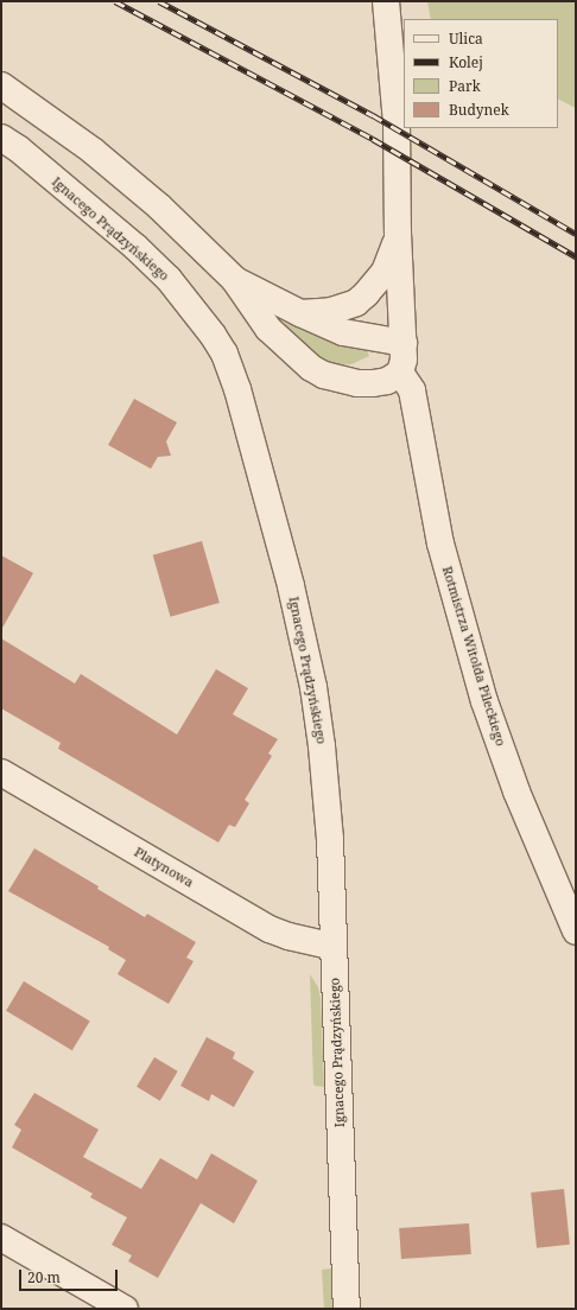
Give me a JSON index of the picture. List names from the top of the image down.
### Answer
{
  "streets": {
    "main road": ["Ignacego Prądzyńskiego", "Rotmistrza Witolda Pileckiego", "Platynowa"]
  },
  "crossings": [
    ["Ignacego Prądzyńskiego", "Platynowa"]
  ],
  "legend": [
    "Ulica",
    "Kolej",
    "Park",
    "Budynek"
  ],
  "scale_bar": "20 m"
}
